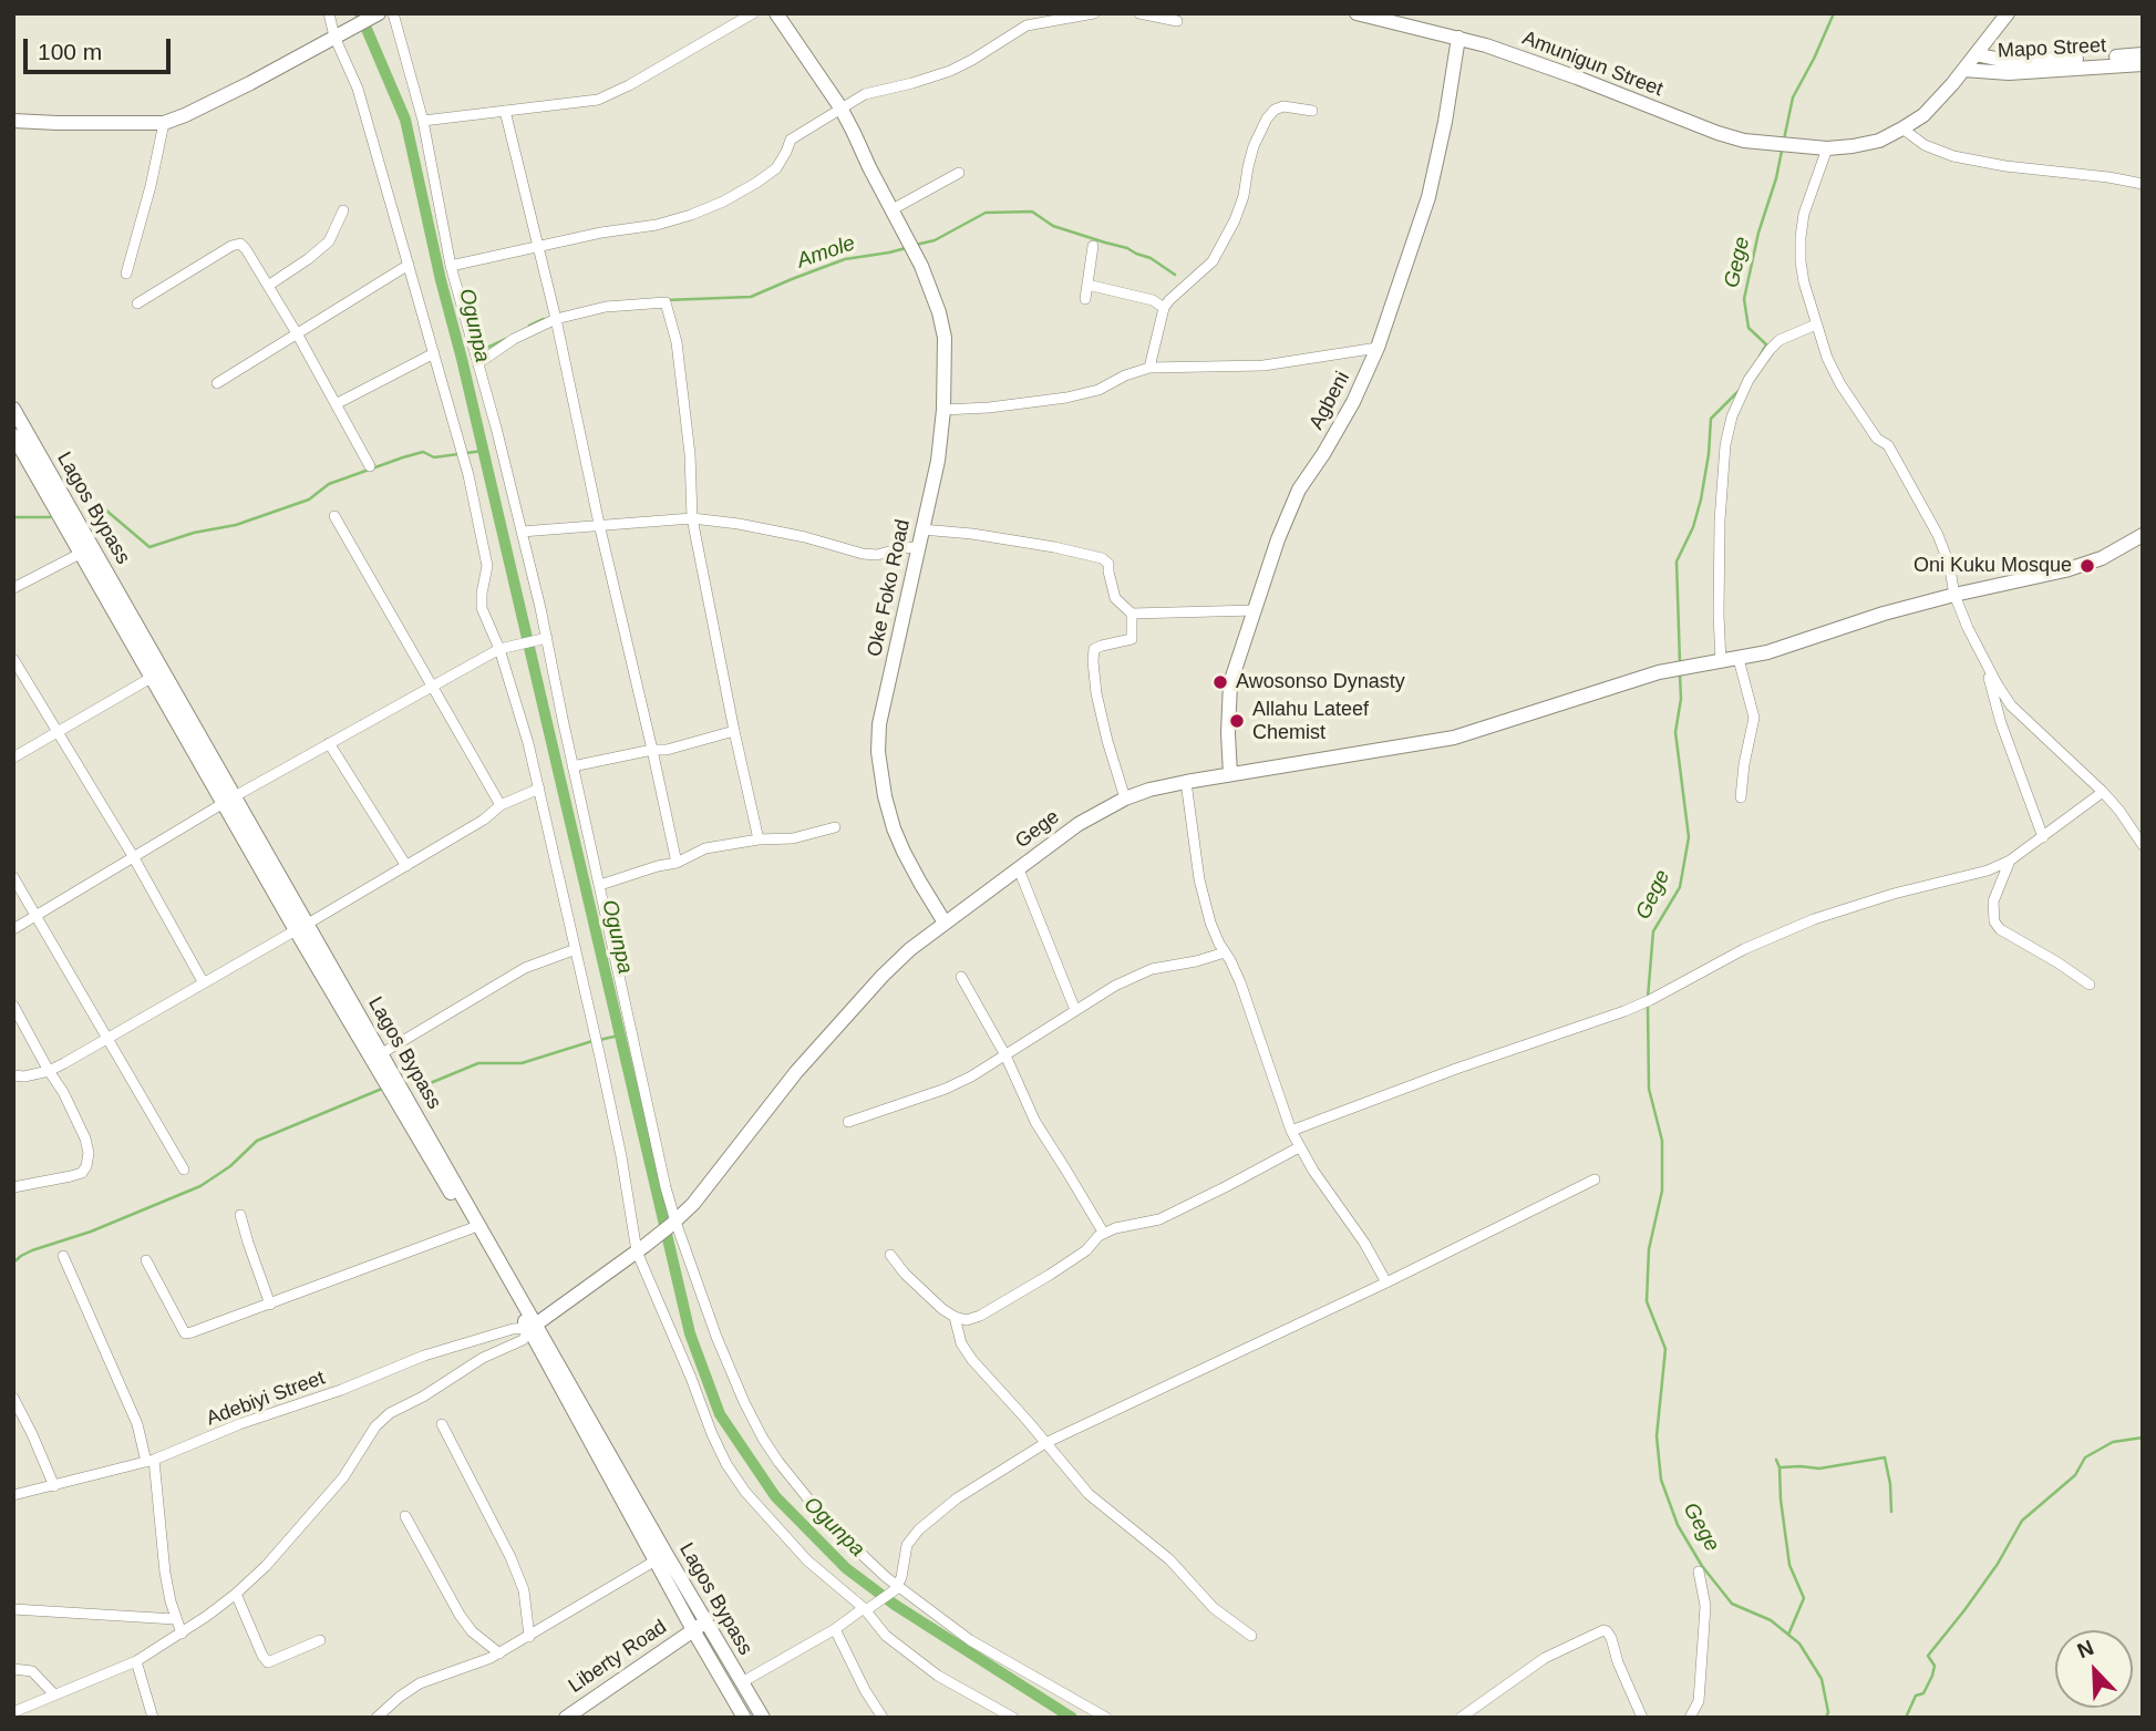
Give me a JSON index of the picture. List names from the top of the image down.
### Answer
{
  "streets": {
    "street": [
      "Mapo Street",
      "Amunigun Street",
      "Agbeni",
      "Lagos Bypass",
      "Oke Foko Road",
      "Gege",
      "Adebiyi Street",
      "Liberty Road"
    ]
  },
  "crossings": [
    ["Mapo Street", "Amunigun Street"],
    ["Amunigun Street", "Agbeni"],
    ["Agbeni", "Gege"],
    ["Lagos Bypass", "Gege"],
    ["Lagos Bypass", "Adebiyi Street"],
    ["Lagos Bypass", "Liberty Road"],
    ["Oke Foko Road", "Gege"],
    ["Gege", "Adebiyi Street"]
  ],
  "water": ["Amole", "Gege", "Ogunpa"],
  "places": ["Oni Kuku Mosque", "Awosonso Dynasty", "Allahu Lateef Chemist"],
  "scale_bar": "100 m",
  "north": "top left"
}
